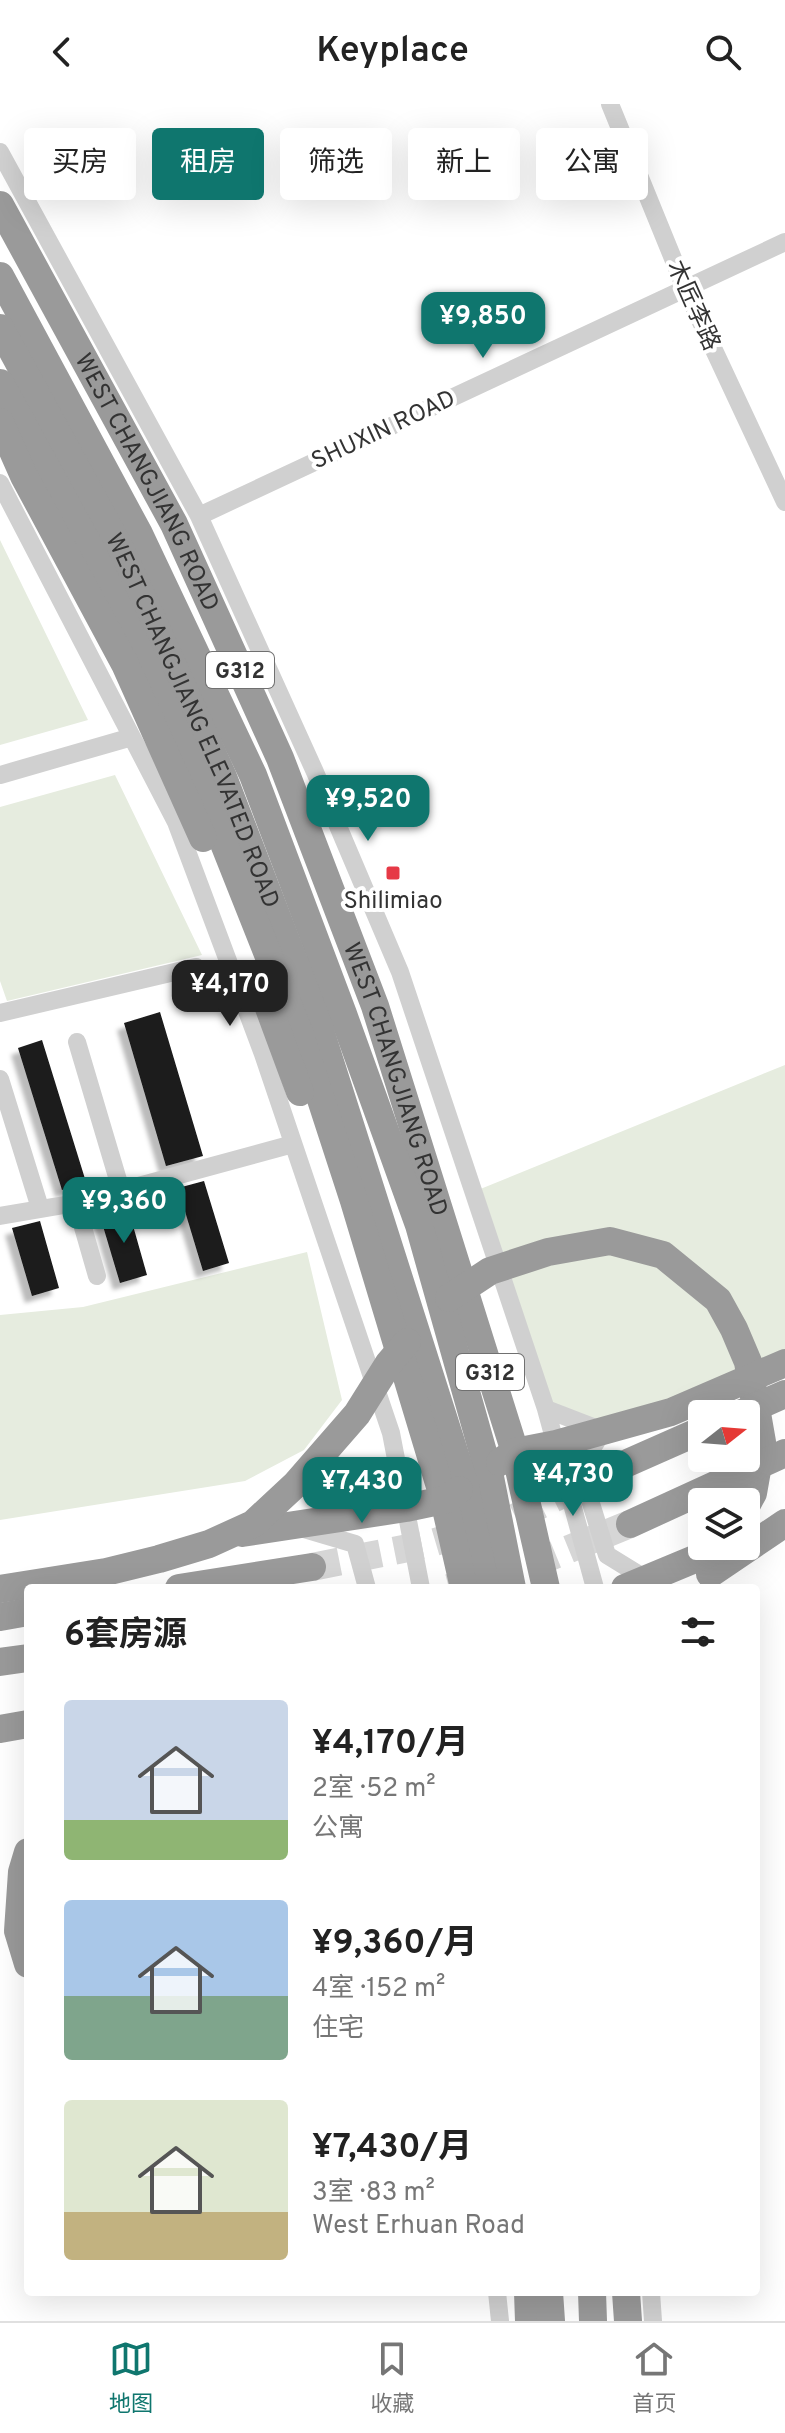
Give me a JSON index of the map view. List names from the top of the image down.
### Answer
{
  "streets": {
    "highway": ["WEST CHANGJIANG ROAD", "G312", "WEST CHANGJIANG ELEVATED ROAD"],
    "street": ["木匠李路", "SHUXIN ROAD"]
  },
  "crossings": [
    ["木匠李路", "SHUXIN ROAD"]
  ],
  "places": {
    "transit": ["Shilimiao"]
  },
  "north": "right",
  "page": {
    "header": "Keyplace",
    "chip": [
      "买房",
      "租房",
      "筛选",
      "新上",
      "公寓"
    ],
    "price": [
      "¥9,850",
      "¥9,520",
      "¥4,170",
      "¥9,360",
      "¥4,730",
      "¥7,430"
    ],
    "heading": "6套房源",
    "list": [
      {
        "name": "¥4,170/月",
        "note": "2室 · 52 m² · 公寓"
      },
      {
        "name": "¥9,360/月",
        "note": "4室 · 152 m² · 住宅"
      },
      {
        "name": "¥7,430/月",
        "note": "3室 · 83 m² · West Erhuan Road"
      }
    ],
    "tabs": ["地图", "收藏", "首页"]
  }
}
